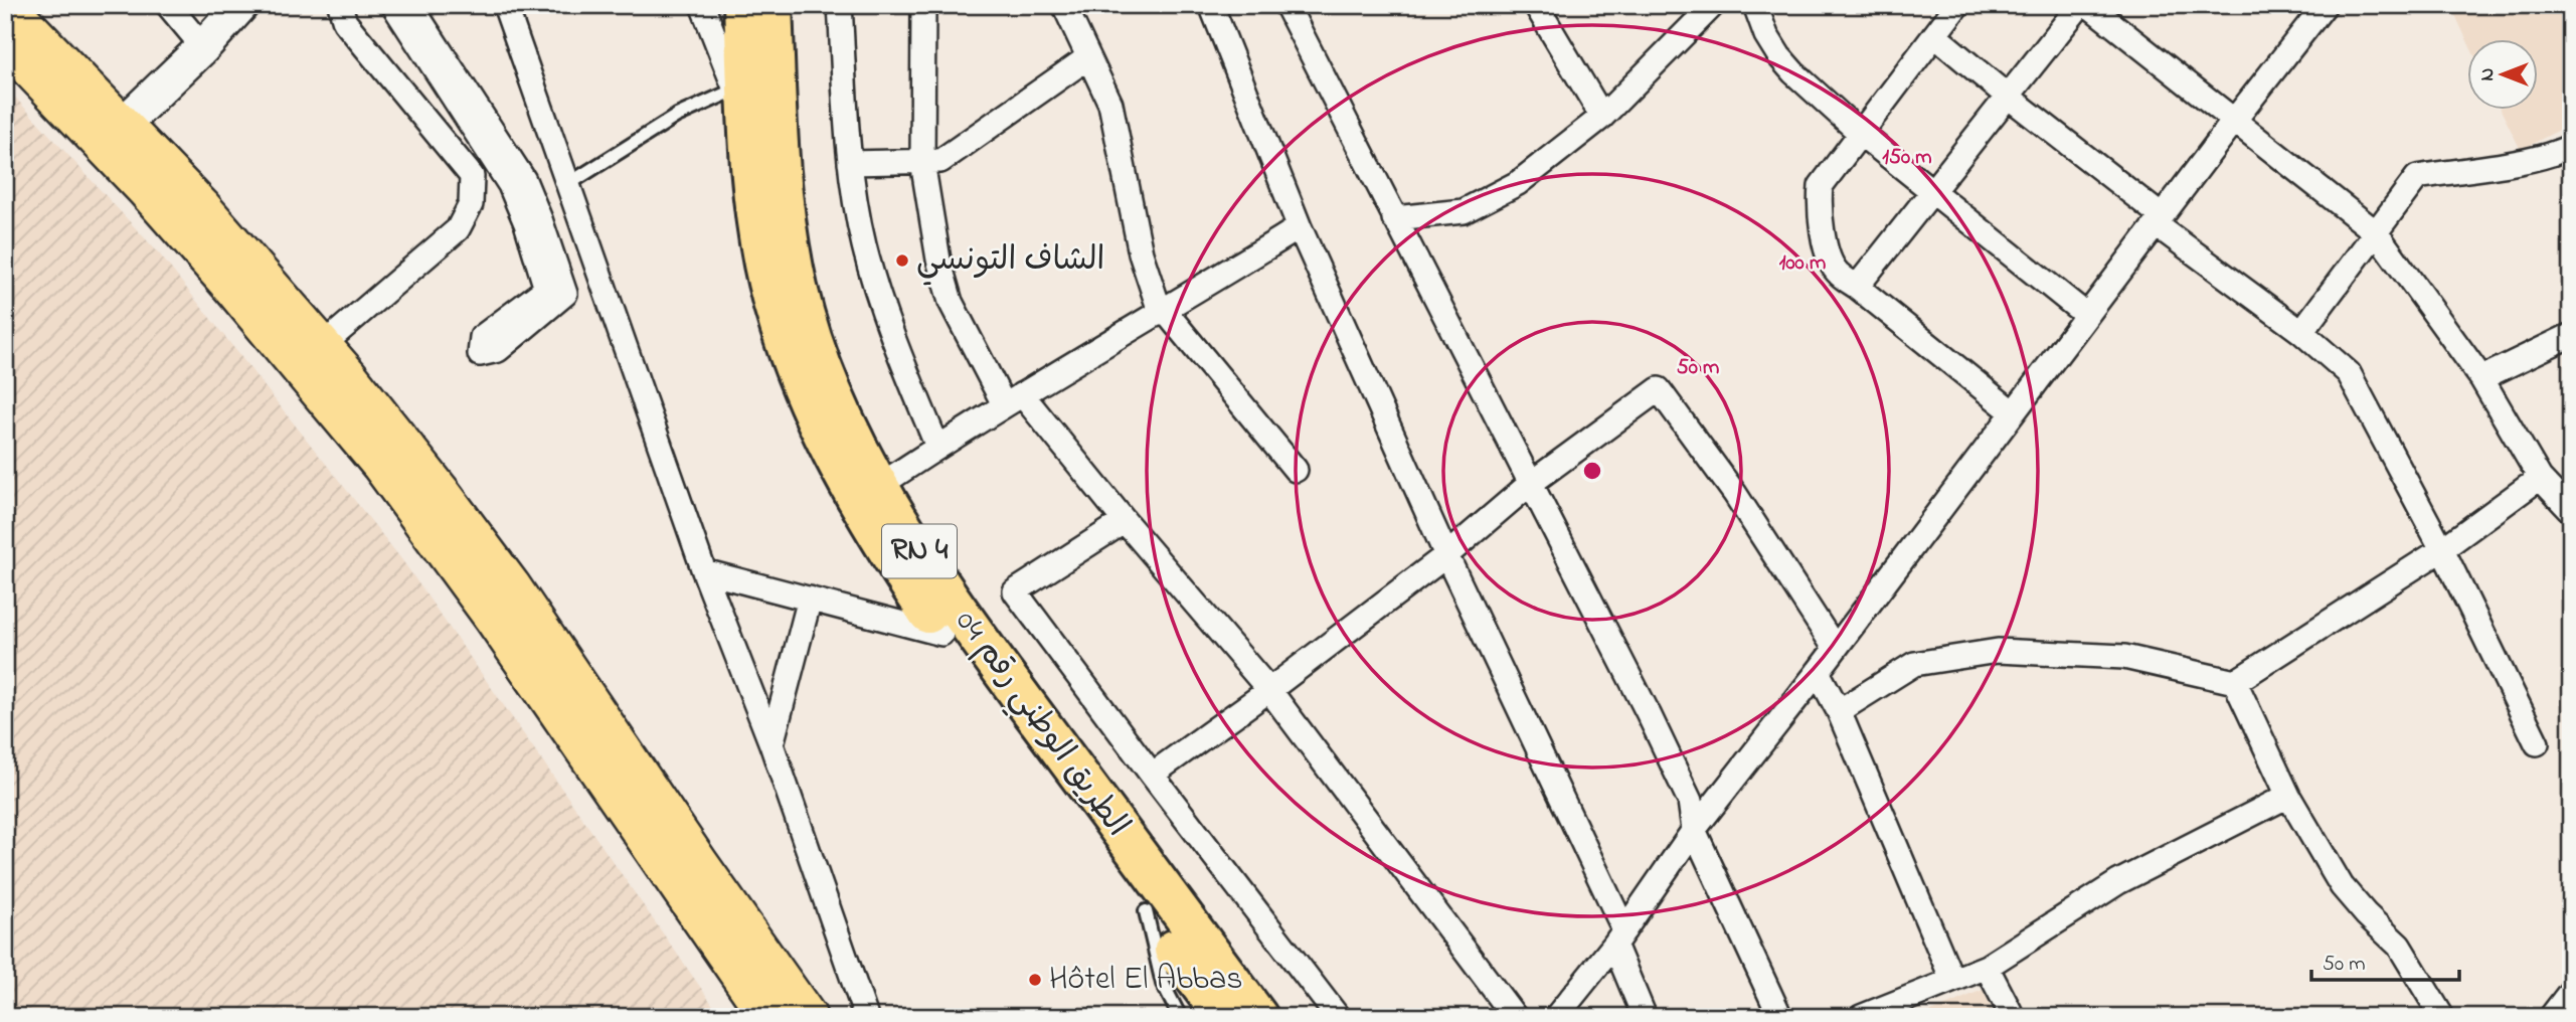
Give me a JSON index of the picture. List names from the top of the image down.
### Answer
{
  "streets": {
    "highway": ["RN 4", "الطريق الوطني رقم 04"]
  },
  "places": ["الشاف التونسي", "Hôtel El Abbas"],
  "scale_bar": "50 m",
  "north": "left",
  "rings": ["150 m", "100 m", "50 m"]
}
